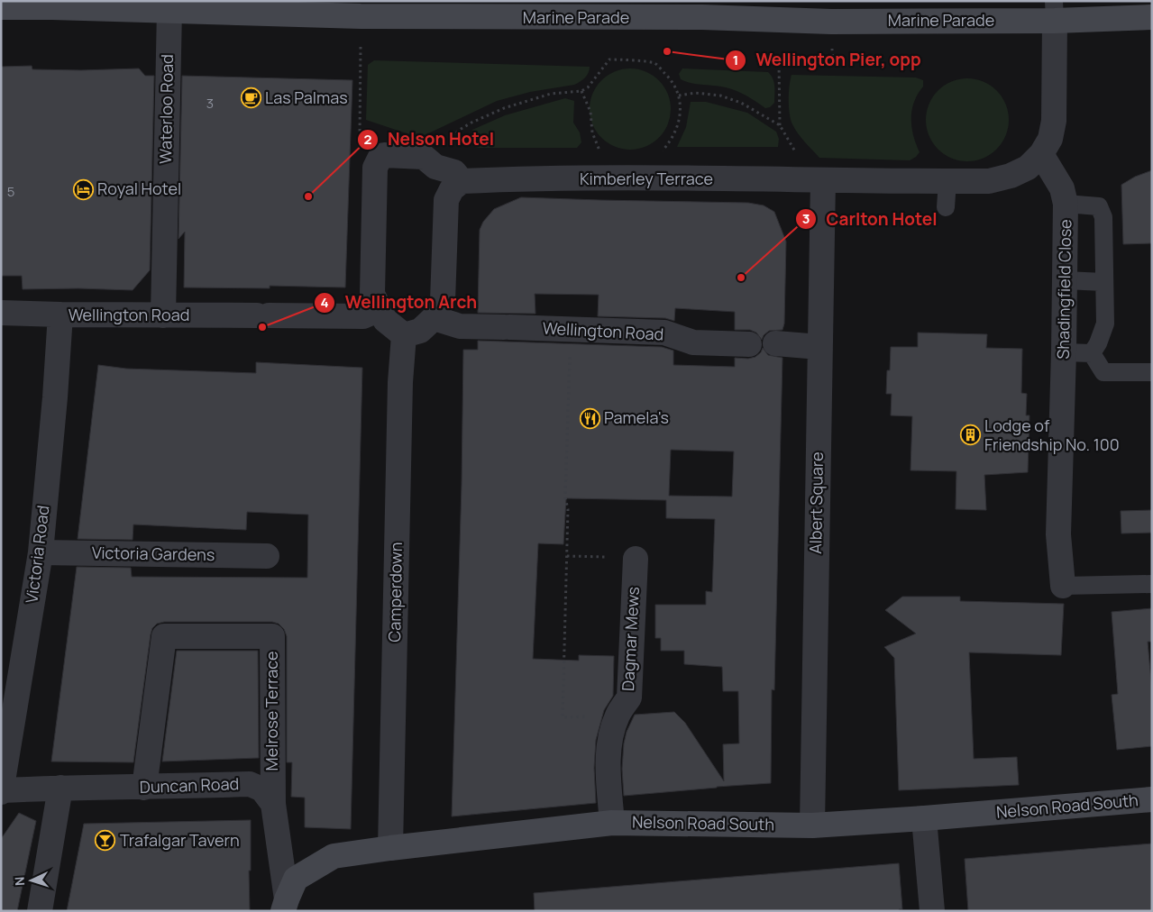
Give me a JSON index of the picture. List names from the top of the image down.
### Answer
{
  "streets": {
    "street": [
      "Marine Parade",
      "Waterloo Road",
      "Kimberley Terrace",
      "Shadingfield Close",
      "Wellington Road",
      "Albert Square",
      "Victoria Road",
      "Victoria Gardens",
      "Camperdown",
      "Dagmar Mews",
      "Melrose Terrace",
      "Duncan Road",
      "Nelson Road South"
    ]
  },
  "crossings": [
    ["Marine Parade", "Waterloo Road"],
    ["Waterloo Road", "Wellington Road"],
    ["Kimberley Terrace", "Shadingfield Close"],
    ["Kimberley Terrace", "Albert Square"],
    ["Wellington Road", "Victoria Road"],
    ["Albert Square", "Nelson Road South"],
    ["Victoria Road", "Victoria Gardens"],
    ["Victoria Road", "Duncan Road"],
    ["Camperdown", "Nelson Road South"],
    ["Dagmar Mews", "Nelson Road South"],
    ["Melrose Terrace", "Duncan Road"]
  ],
  "places": {
    "other": [
      "Wellington Pier, opp",
      "Nelson Hotel",
      "Carlton Hotel",
      "Wellington Arch"
    ],
    "cafe": ["Las Palmas"],
    "hotel": ["Royal Hotel"],
    "restaurant": ["Pamela's"],
    "building": ["Lodge of Friendship No. 100"],
    "bar": ["Trafalgar Tavern"]
  },
  "house_numbers": ["3", "5"],
  "north": "left"
}
